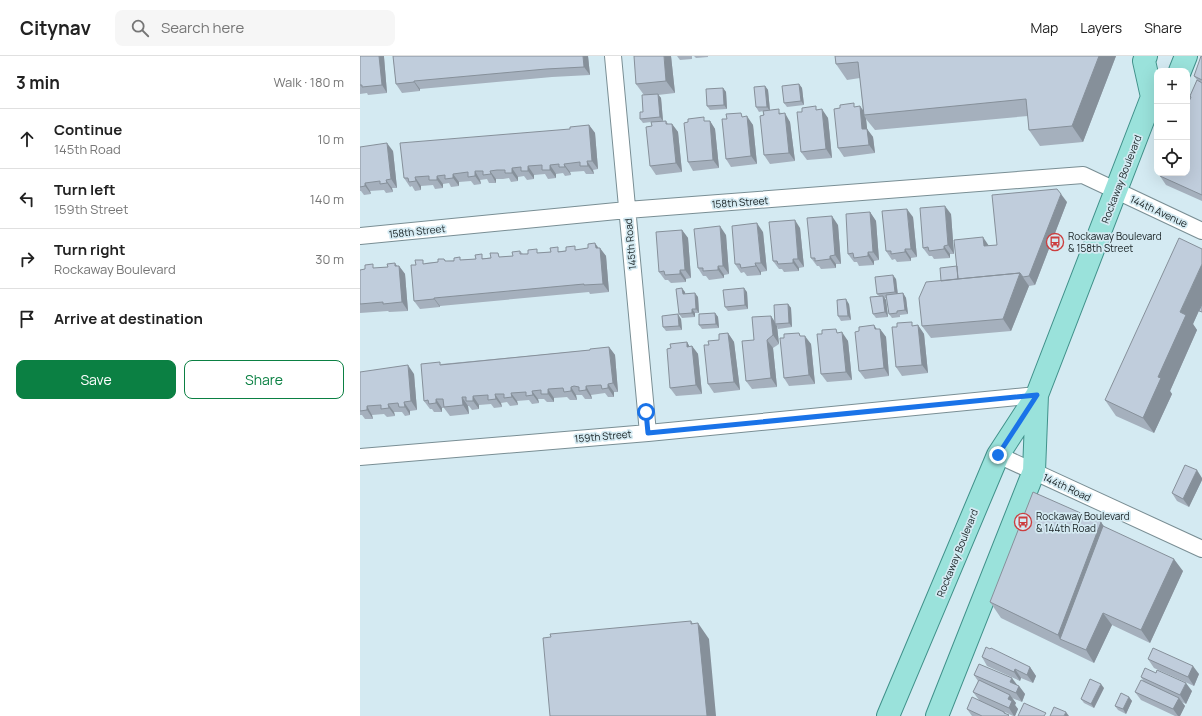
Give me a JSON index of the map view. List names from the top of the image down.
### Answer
{
  "streets": {
    "main road": ["Rockaway Boulevard"],
    "street": [
      "158th Street",
      "144th Avenue",
      "145th Road",
      "159th Street",
      "144th Road"
    ]
  },
  "crossings": [
    ["Rockaway Boulevard", "158th Street"],
    ["Rockaway Boulevard", "144th Avenue"],
    ["Rockaway Boulevard", "159th Street"],
    ["Rockaway Boulevard", "144th Road"],
    ["158th Street", "144th Avenue"],
    ["158th Street", "145th Road"],
    ["145th Road", "159th Street"]
  ],
  "places": {
    "bus stop": ["Rockaway Boulevard & 158th Street", "Rockaway Boulevard & 144th Road"]
  },
  "page": {
    "header": "Citynav",
    "search": "Search here",
    "nav": ["Map", "Layers", "Share"],
    "heading": ["3 min", "Walk · 180 m"],
    "map_buttons": ["+", "−"],
    "list": [
      ["Continue", "145th Road", "10 m"],
      ["Turn left", "159th Street", "140 m"],
      ["Turn right", "Rockaway Boulevard", "30 m"],
      "Arrive at destination"
    ],
    "buttons": ["Save", "Share"]
  }
}
